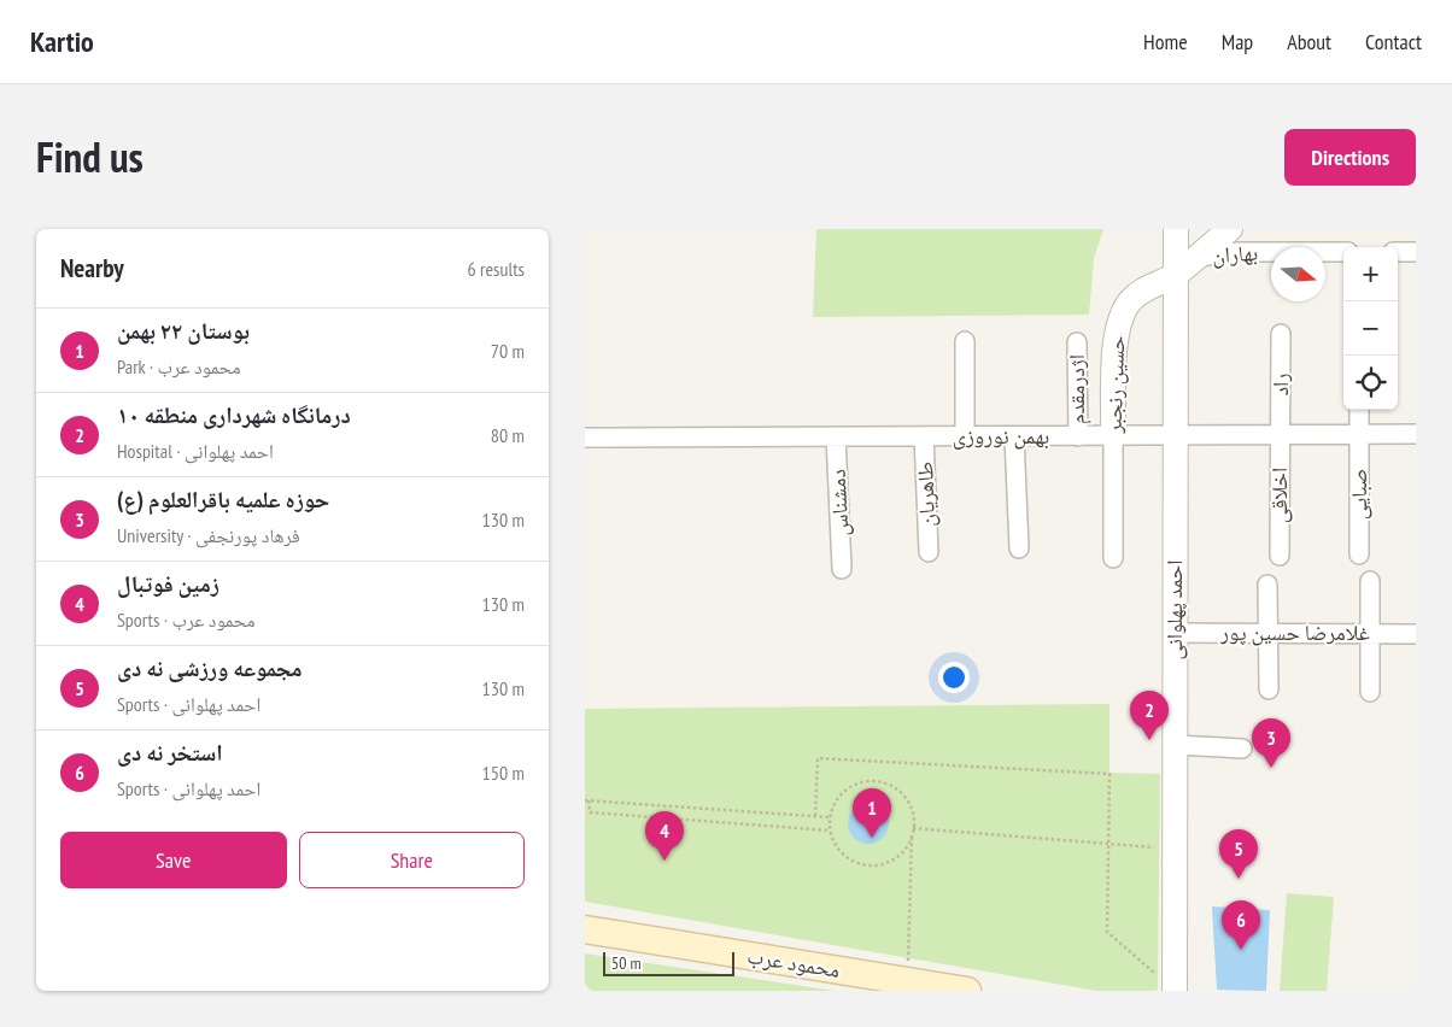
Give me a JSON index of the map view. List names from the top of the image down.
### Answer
{
  "streets": {
    "main road": ["محمود عرب"],
    "street": [
      "بهاران",
      "حسین رنجبر",
      "راد",
      "اژدرمقدم",
      "بهمن نوروزی",
      "طاهریان",
      "صبایی",
      "اخلاقی",
      "دمشناس",
      "احمد پهلوانی",
      "غلامرضا حسین پور"
    ]
  },
  "crossings": [
    ["بهاران", "حسین رنجبر"],
    ["حسین رنجبر", "بهمن نوروزی"],
    ["حسین رنجبر", "احمد پهلوانی"],
    ["راد", "بهمن نوروزی"],
    ["راد", "اخلاقی"],
    ["اژدرمقدم", "بهمن نوروزی"],
    ["بهمن نوروزی", "طاهریان"],
    ["بهمن نوروزی", "صبایی"],
    ["بهمن نوروزی", "اخلاقی"],
    ["بهمن نوروزی", "دمشناس"],
    ["بهمن نوروزی", "احمد پهلوانی"],
    ["احمد پهلوانی", "غلامرضا حسین پور"]
  ],
  "scale_bar": "50 m",
  "north": "right",
  "page": {
    "header": "Kartio",
    "nav": [
      "Home",
      "Map",
      "About",
      "Contact"
    ],
    "title": "Find us",
    "buttons": [
      "Directions",
      ["Save", "Share"]
    ],
    "heading": ["Nearby", "6 results"],
    "map_buttons": ["+", "−"],
    "list": [
      {
        "mark": "1",
        "name": "بوستان ۲۲ بهمن",
        "note": "Park · محمود عرب",
        "value": "70 m"
      },
      {
        "mark": "2",
        "name": "درمانگاه شهرداری منطقه ۱۰",
        "note": "Hospital · احمد پهلوانی",
        "value": "80 m"
      },
      {
        "mark": "3",
        "name": "حوزه علمیه باقرالعلوم (ع)",
        "note": "University · فرهاد پورنجفی",
        "value": "130 m"
      },
      {
        "mark": "4",
        "name": "زمین فوتبال",
        "note": "Sports · محمود عرب",
        "value": "130 m"
      },
      {
        "mark": "5",
        "name": "مجموعه ورزشی نه دی",
        "note": "Sports · احمد پهلوانی",
        "value": "130 m"
      },
      {
        "mark": "6",
        "name": "استخر نه دی",
        "note": "Sports · احمد پهلوانی",
        "value": "150 m"
      }
    ],
    "pins": [
      "2",
      "3",
      "1",
      "4",
      "5",
      "6"
    ],
    "scale": "50 m"
  }
}
